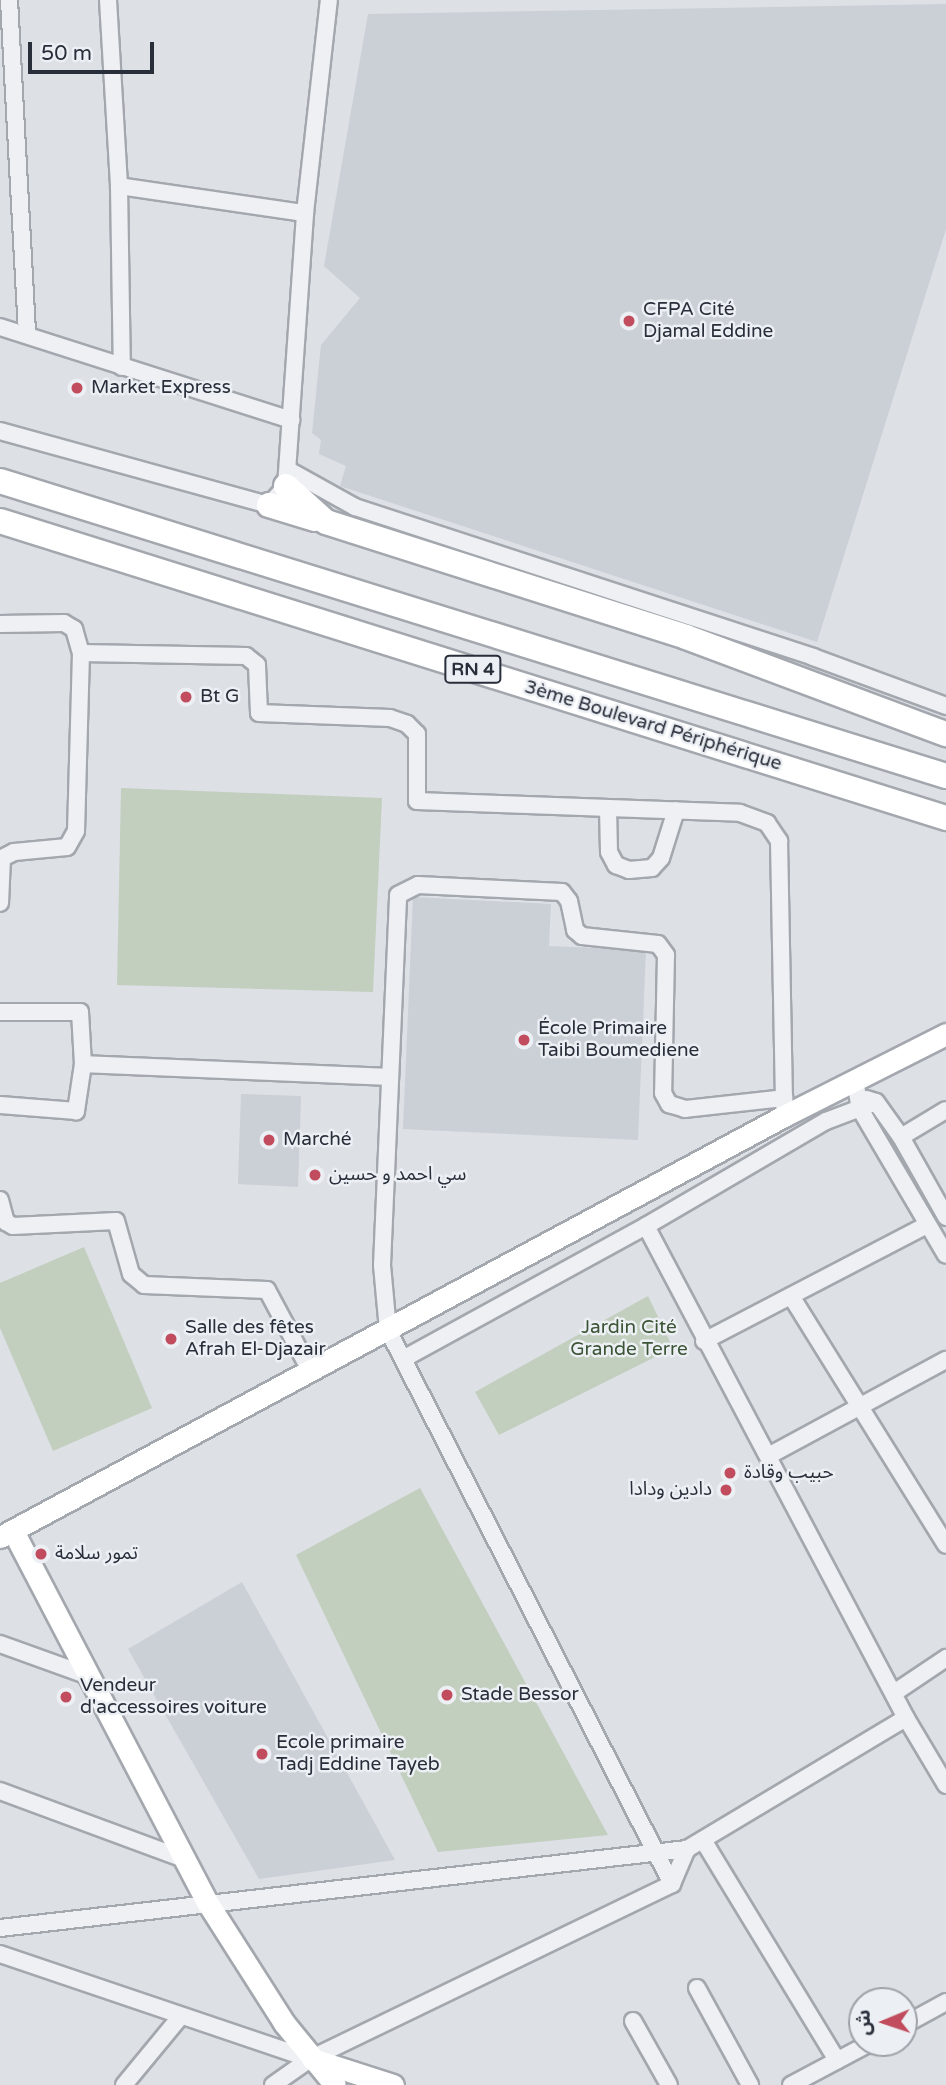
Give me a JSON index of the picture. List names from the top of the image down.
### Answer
{
  "streets": {
    "highway": ["RN 4", "3ème Boulevard Périphérique"]
  },
  "parks": ["Jardin Cité Grande Terre"],
  "places": [
    "CFPA Cité Djamal Eddine",
    "Market Express",
    "Bt G",
    "École Primaire Taibi Boumediene",
    "Marché",
    "سي احمد و حسين",
    "Salle des fêtes Afrah El-Djazair",
    "حبيب وقادة",
    "دادين ودادا",
    "تمور سلامة",
    "Stade Bessor",
    "Vendeur d'accessoires voiture",
    "Ecole primaire Tadj Eddine Tayeb"
  ],
  "scale_bar": "50 m",
  "north": "left"
}
